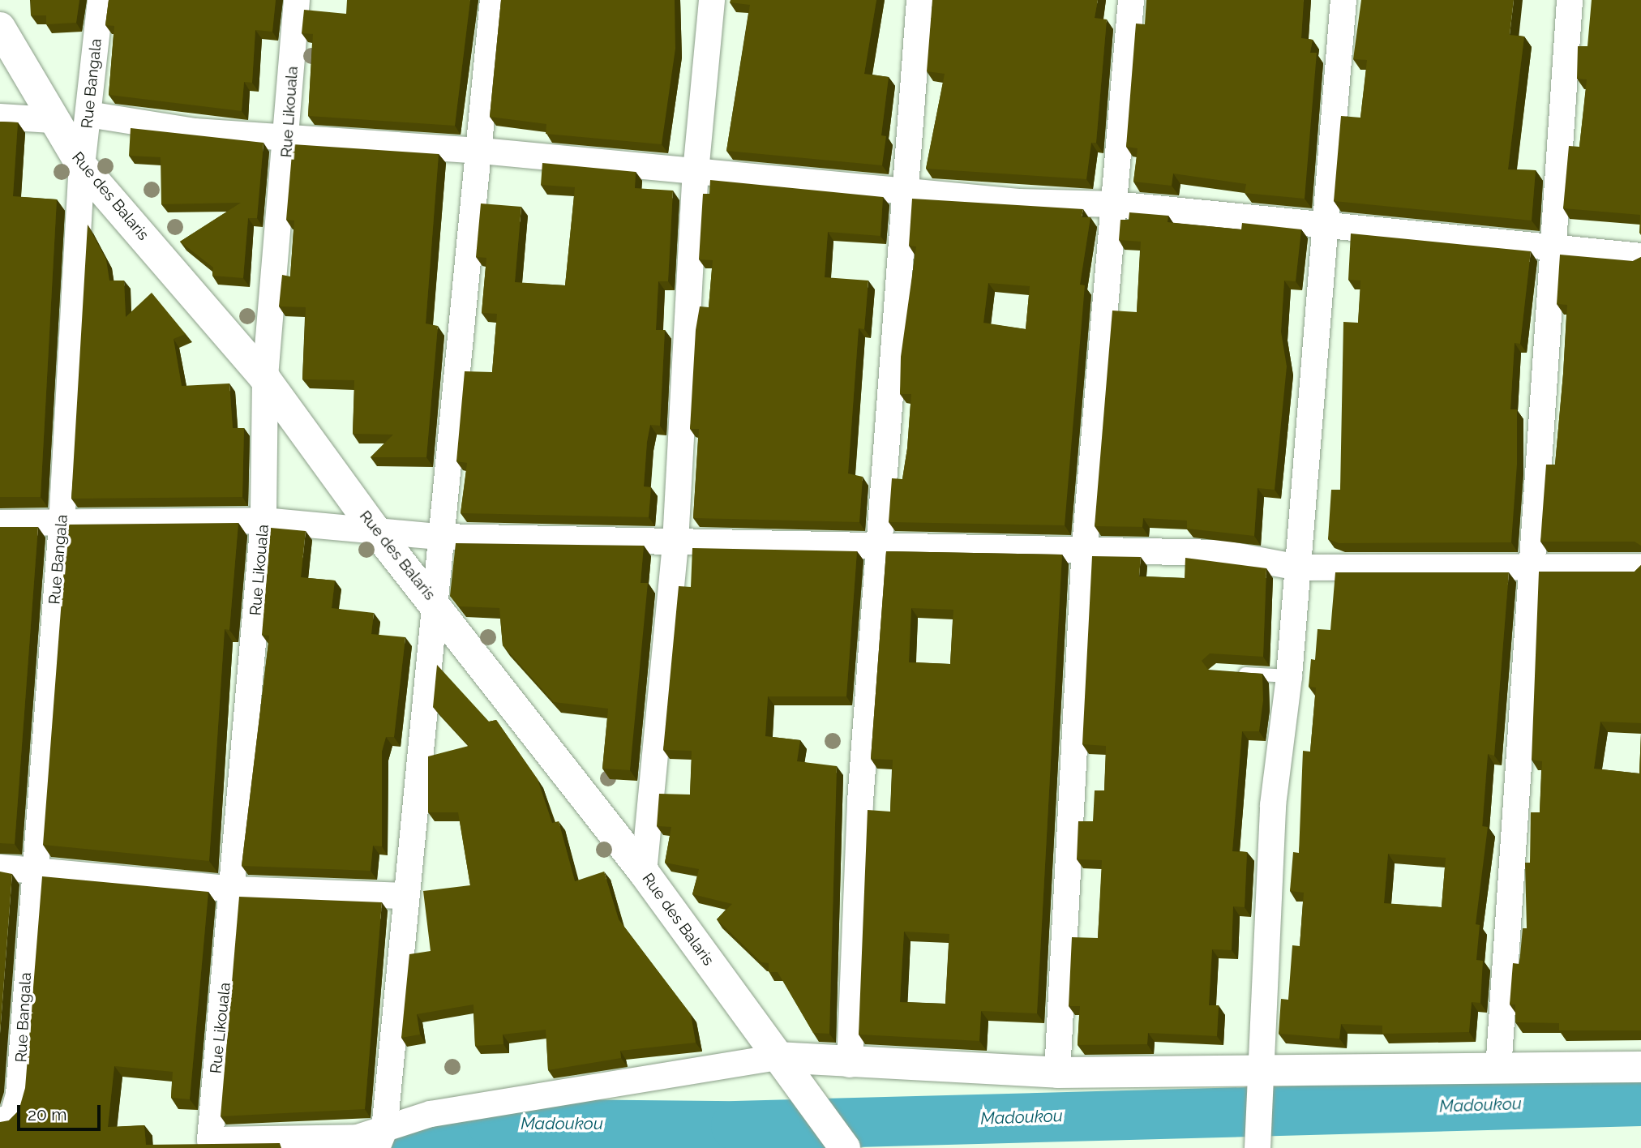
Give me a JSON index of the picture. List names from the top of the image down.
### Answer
{
  "streets": {
    "main road": ["Rue des Balaris"],
    "street": ["Rue Bangala", "Rue Likouala"]
  },
  "crossings": [
    ["Rue Bangala", "Rue des Balaris"],
    ["Rue Likouala", "Rue des Balaris"]
  ],
  "water": ["Madoukou"],
  "scale_bar": "20 m"
}
